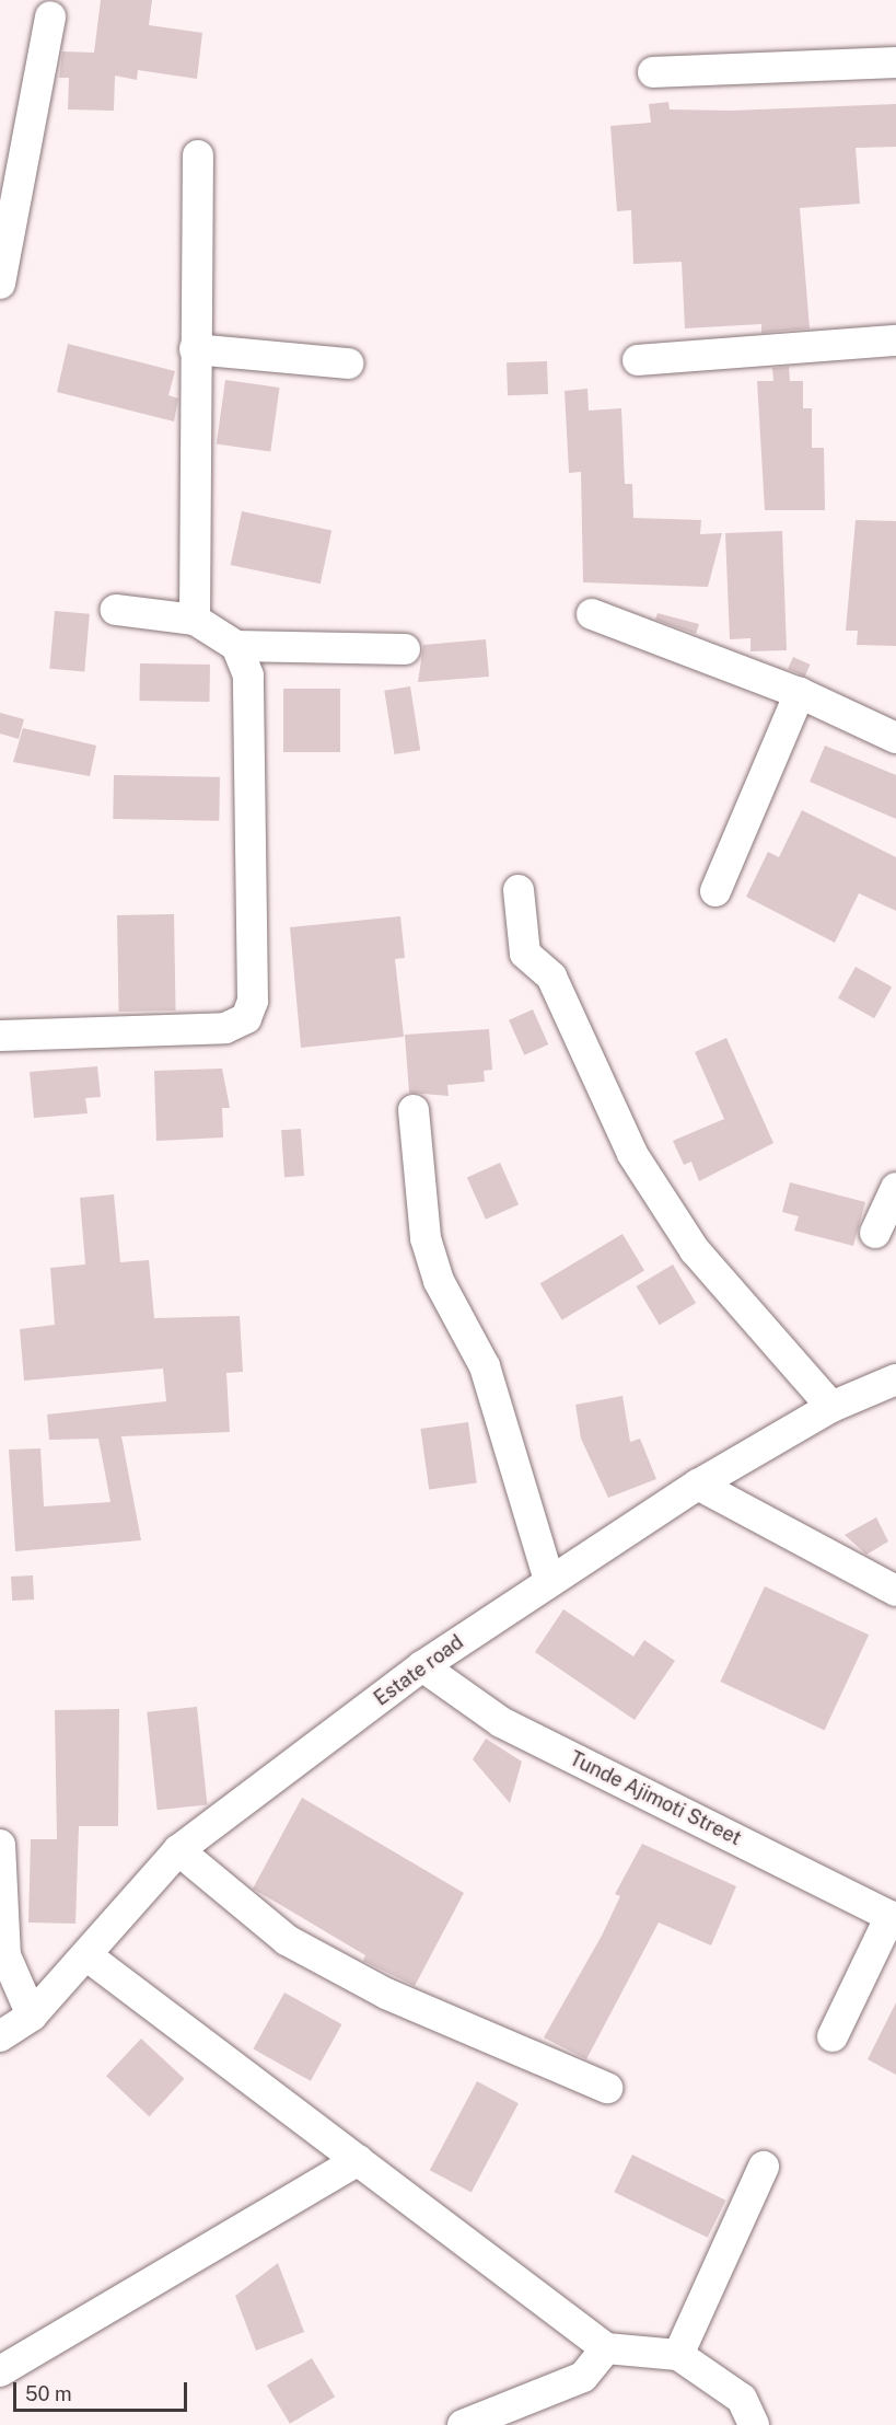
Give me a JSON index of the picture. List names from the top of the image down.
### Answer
{
  "streets": {
    "street": ["Estate road", "Tunde Ajimoti Street"]
  },
  "crossings": [
    ["Estate road", "Tunde Ajimoti Street"]
  ],
  "scale_bar": "50 m"
}
